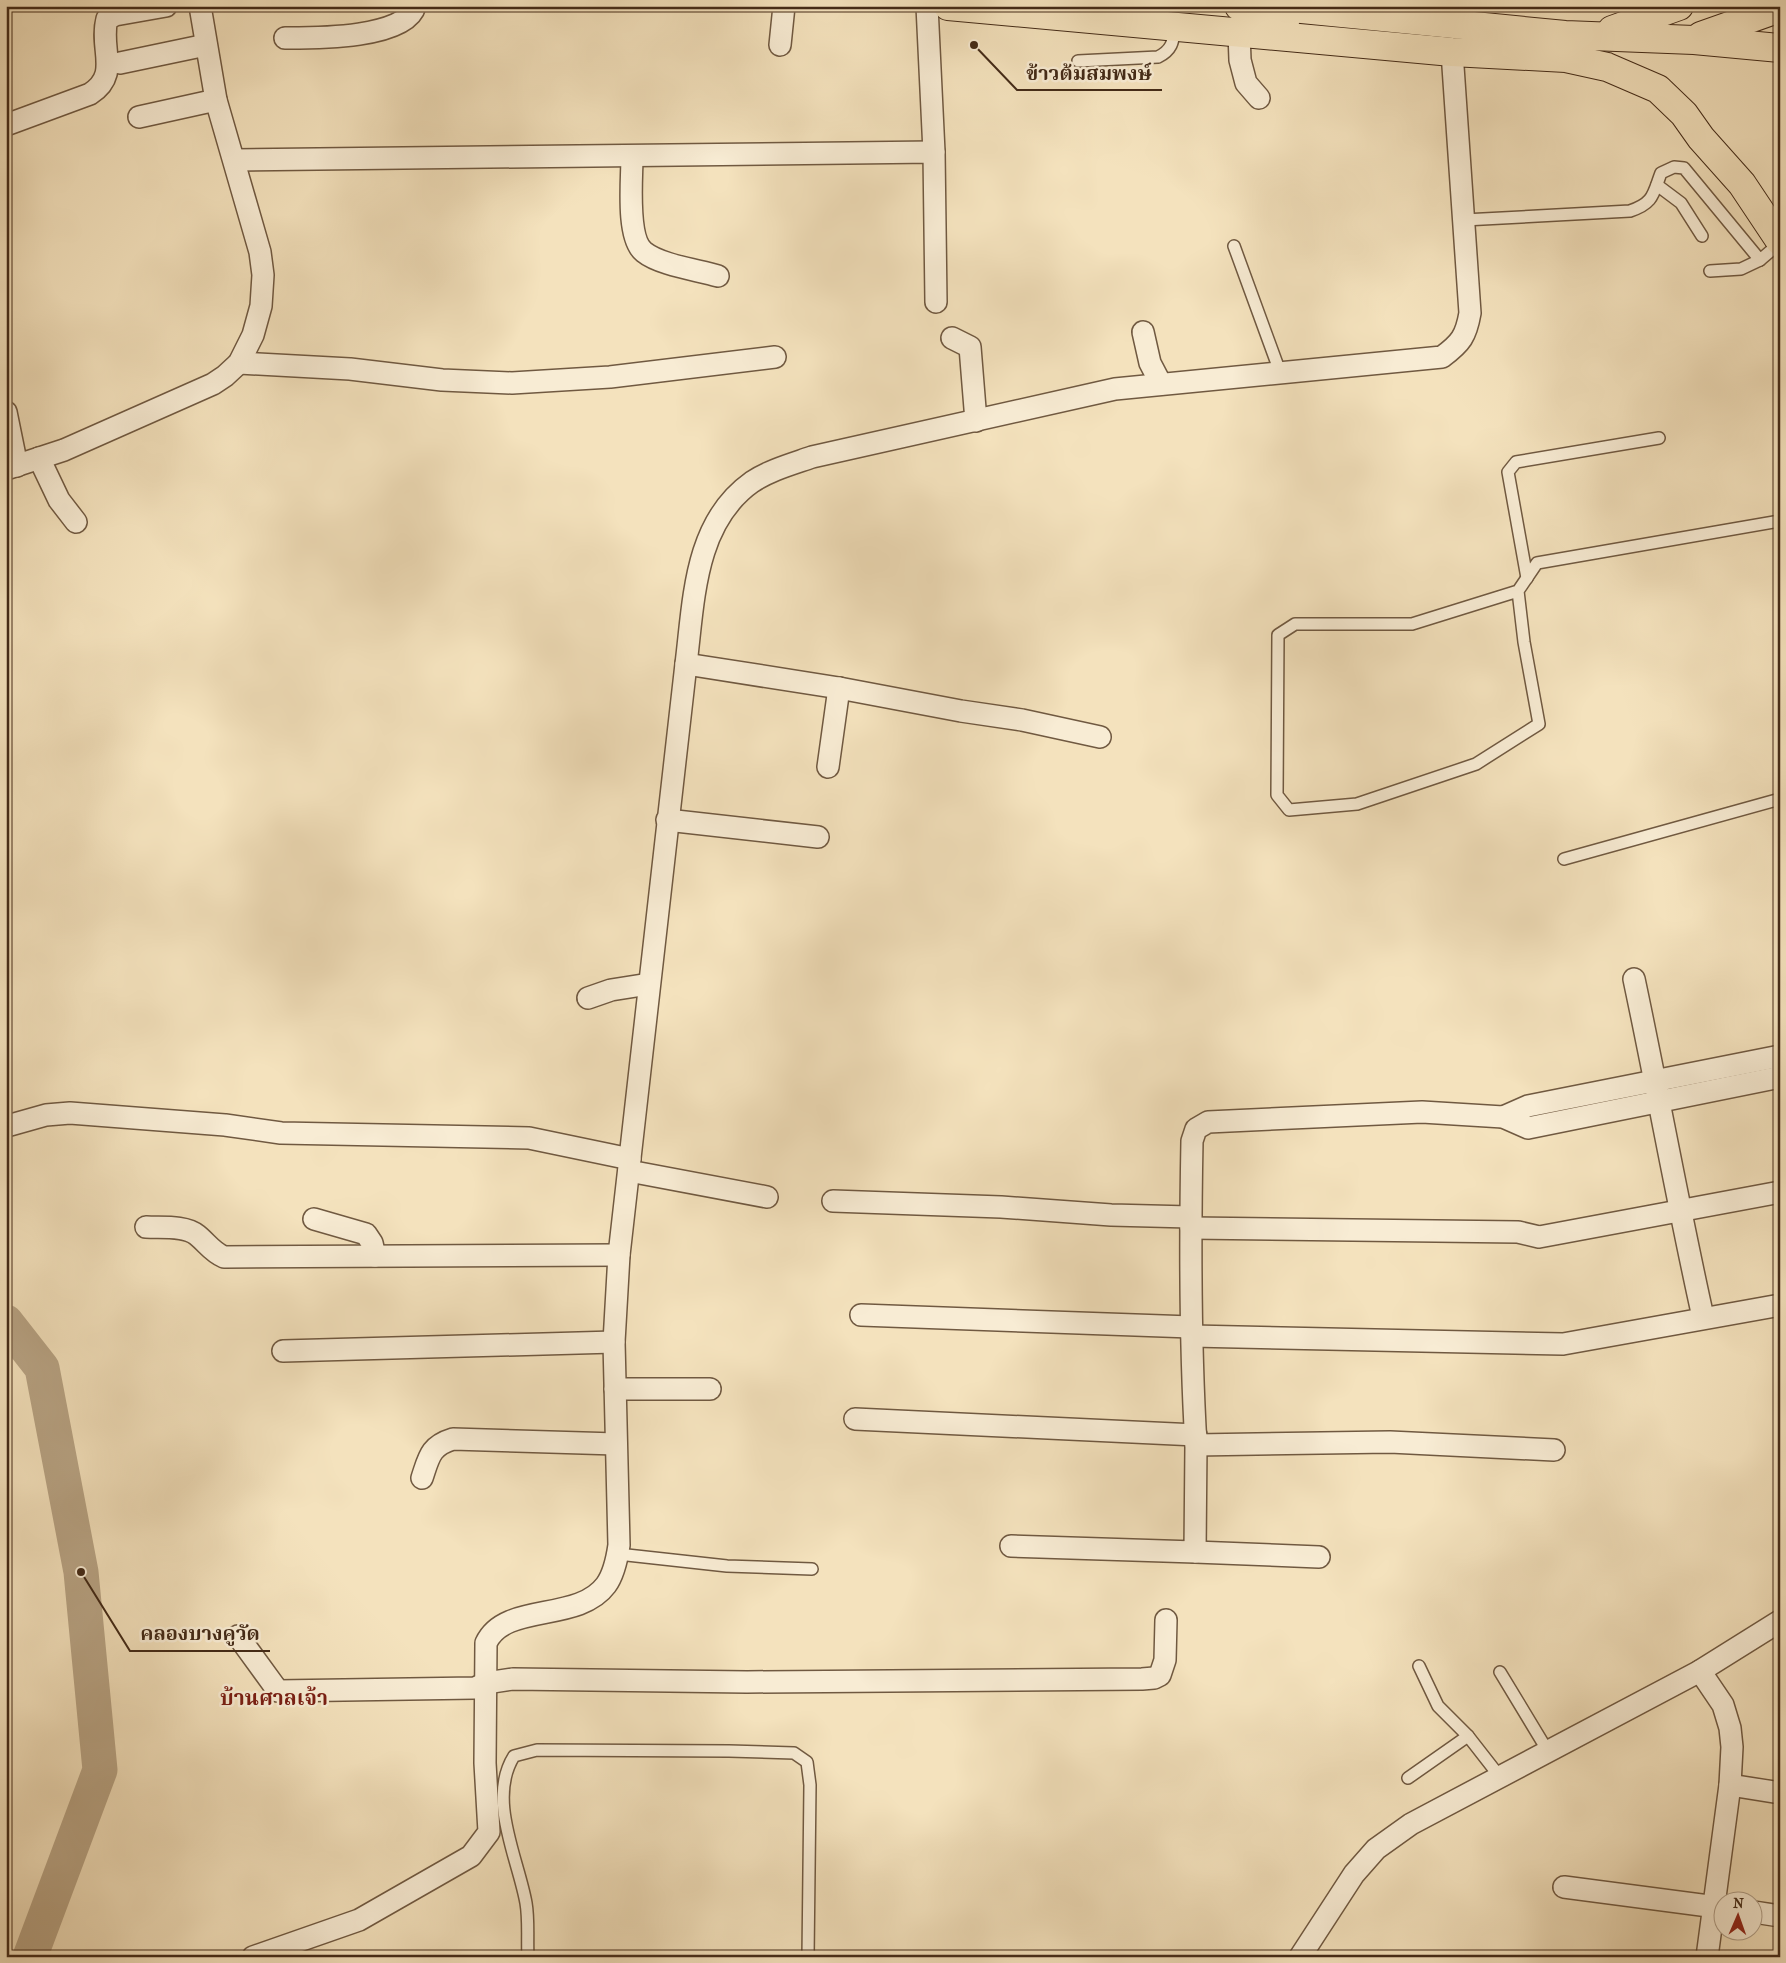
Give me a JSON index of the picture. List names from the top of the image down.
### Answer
{
  "districts": ["บ้านศาลเจ้า"],
  "places": ["ข้าวต้มสมพงษ์", "คลองบางคูวัด"],
  "north": "top"
}
